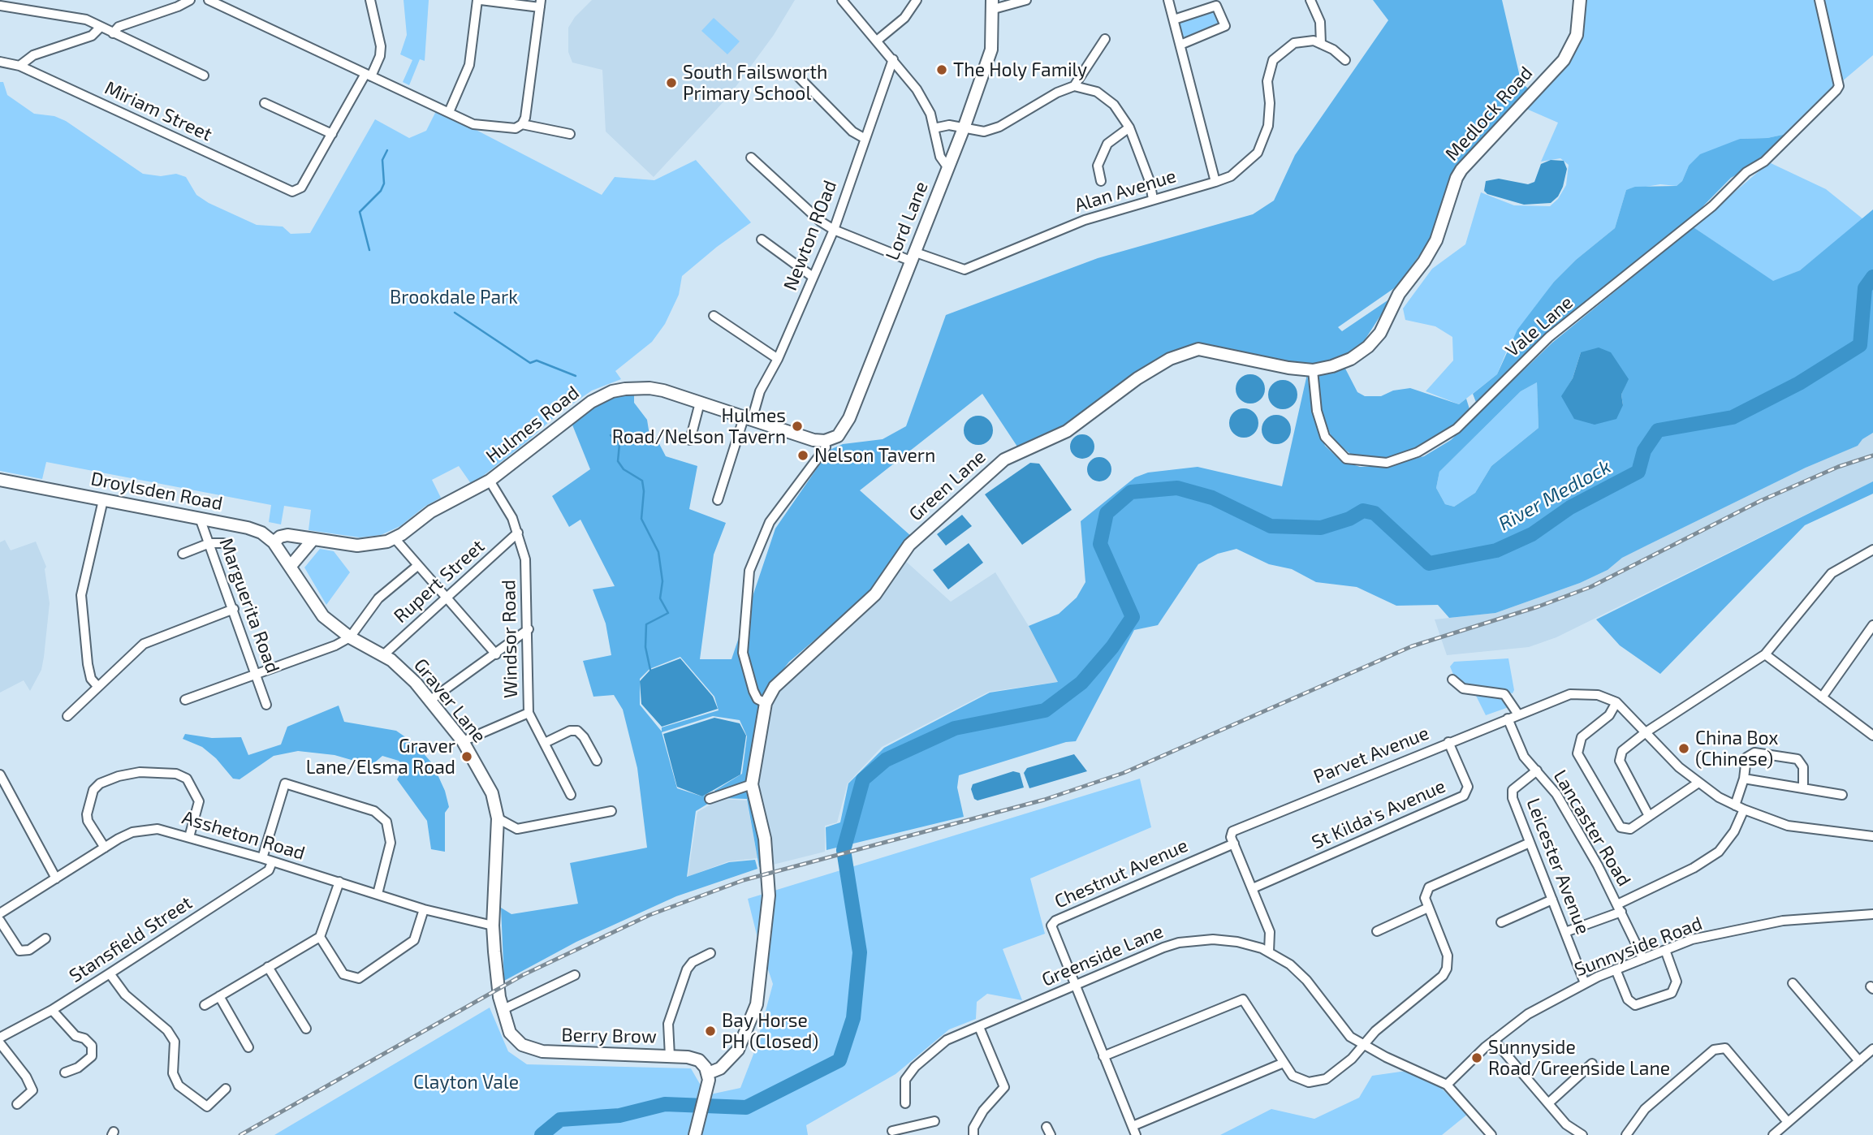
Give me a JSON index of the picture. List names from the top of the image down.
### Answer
{
  "streets": {
    "street": [
      "Miriam Street",
      "Medlock Road",
      "Alan Avenue",
      "Lord Lane",
      "Newton ROad",
      "Vale Lane",
      "Hulmes Road",
      "Green Lane",
      "Droylsden Road",
      "Rupert Street",
      "Marguerita Road",
      "Windsor Road",
      "Graver Lane",
      "Parvet Avenue",
      "St Kilda's Avenue",
      "Lancaster Road",
      "Assheton Road",
      "Leicester Avenue",
      "Chestnut Avenue",
      "Stansfield Street",
      "Sunnyside Road",
      "Greenside Lane",
      "Berry Brow"
    ]
  },
  "crossings": [
    ["Medlock Road", "Vale Lane"],
    ["Medlock Road", "Green Lane"],
    ["Alan Avenue", "Lord Lane"],
    ["Alan Avenue", "Newton ROad"],
    ["Lord Lane", "Hulmes Road"],
    ["Newton ROad", "Hulmes Road"],
    ["Vale Lane", "Green Lane"],
    ["Hulmes Road", "Droylsden Road"],
    ["Hulmes Road", "Windsor Road"],
    ["Droylsden Road", "Marguerita Road"],
    ["Droylsden Road", "Graver Lane"],
    ["Rupert Street", "Windsor Road"],
    ["Rupert Street", "Graver Lane"],
    ["Graver Lane", "Berry Brow"],
    ["Parvet Avenue", "St Kilda's Avenue"],
    ["Parvet Avenue", "Lancaster Road"],
    ["Parvet Avenue", "Chestnut Avenue"],
    ["Lancaster Road", "Leicester Avenue"],
    ["Lancaster Road", "Sunnyside Road"],
    ["Assheton Road", "Stansfield Street"],
    ["Assheton Road", "Berry Brow"],
    ["Leicester Avenue", "Sunnyside Road"],
    ["Chestnut Avenue", "Greenside Lane"],
    ["Sunnyside Road", "Greenside Lane"]
  ],
  "water": ["River Medlock"],
  "parks": ["Brookdale Park", "Clayton Vale"],
  "places": [
    "The Holy Family",
    "South Failsworth Primary School",
    "Hulmes Road/Nelson Tavern",
    "Nelson Tavern",
    "China Box (Chinese)",
    "Graver Lane/Elsma Road",
    "Bay Horse PH (Closed)",
    "Sunnyside Road/Greenside Lane"
  ]
}
